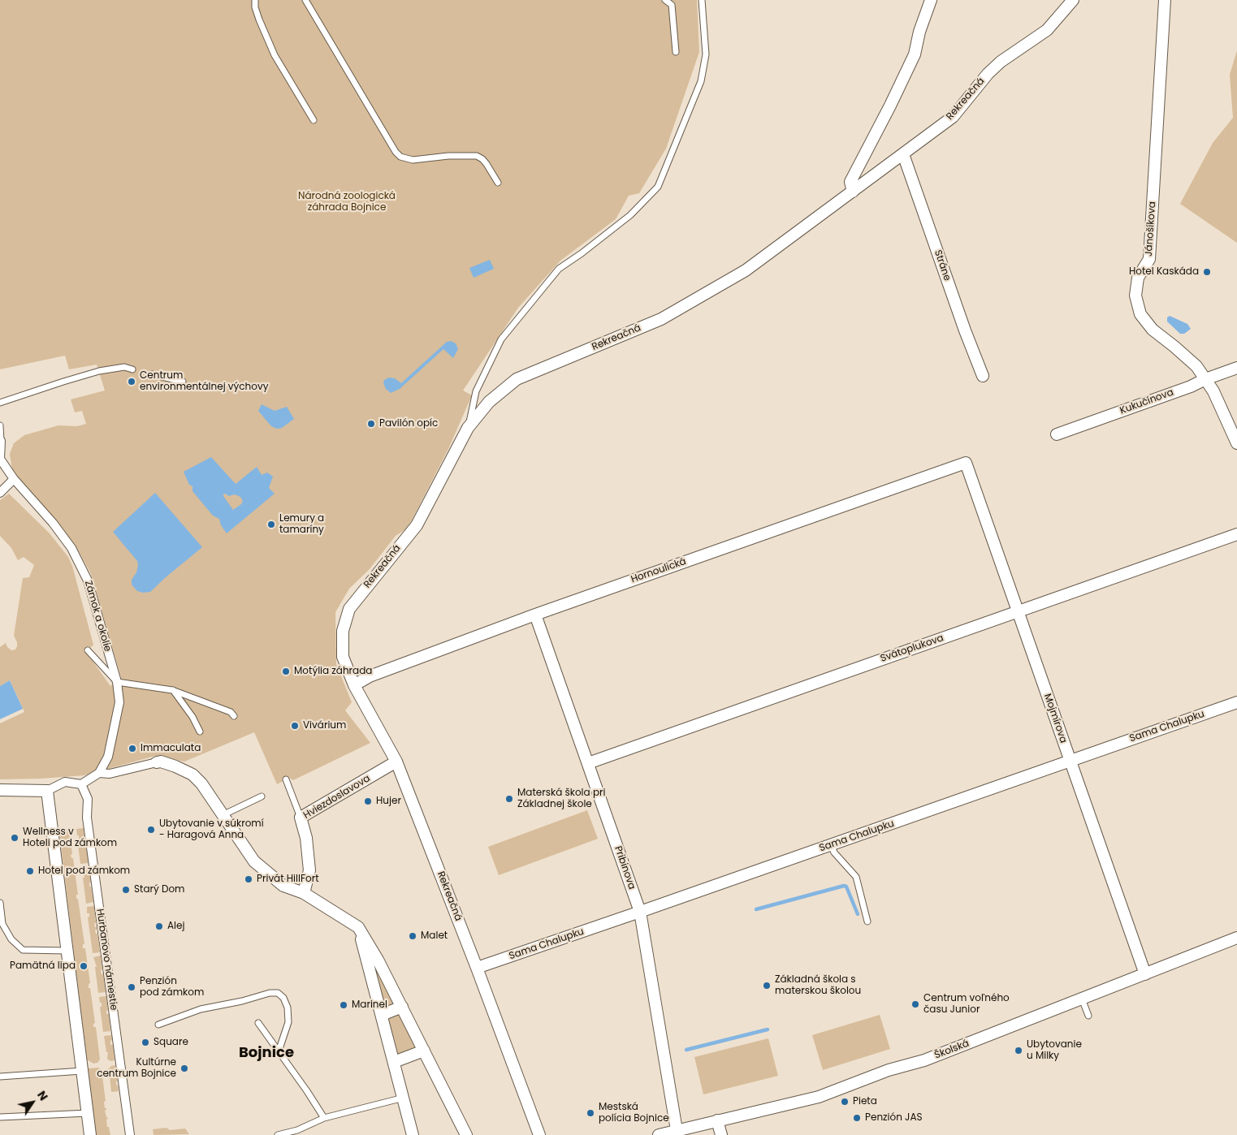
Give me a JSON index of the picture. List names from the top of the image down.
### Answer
{
  "streets": {
    "street": [
      "Rekreačná",
      "Jánošíkova",
      "Stráne",
      "Kukučínova",
      "Hornoulická",
      "Zámok a okolie",
      "Svätoplukova",
      "Mojmírova",
      "Sama Chalupku",
      "Hviezdoslavova",
      "Pribinova",
      "Hurbanovo námestie",
      "Školská"
    ]
  },
  "crossings": [
    ["Rekreačná", "Stráne"],
    ["Rekreačná", "Hornoulická"],
    ["Rekreačná", "Sama Chalupku"],
    ["Rekreačná", "Hviezdoslavova"],
    ["Jánošíkova", "Kukučínova"],
    ["Hornoulická", "Mojmírova"],
    ["Hornoulická", "Pribinova"],
    ["Svätoplukova", "Mojmírova"],
    ["Svätoplukova", "Pribinova"],
    ["Mojmírova", "Sama Chalupku"],
    ["Mojmírova", "Školská"],
    ["Sama Chalupku", "Pribinova"],
    ["Pribinova", "Školská"]
  ],
  "districts": ["Bojnice"],
  "parks": ["Národná zoologická záhrada Bojnice"],
  "places": [
    "Hotel Kaskáda",
    "Centrum environmentálnej výchovy",
    "Pavilón opíc",
    "Lemury a tamaríny",
    "Motýlia záhrada",
    "Vivárium",
    "Immaculata",
    "Materská škola pri Základnej škole",
    "Hujer",
    "Ubytovanie v súkromí - Haragová Anna",
    "Wellness v Hoteli pod zámkom",
    "Hotel pod zámkom",
    "Privát HillFort",
    "Starý Dom",
    "Alej",
    "Malet",
    "Pamätná lipa",
    "Základná škola s materskou školou",
    "Penzión pod zámkom",
    "Centrum voľného času Junior",
    "Marinel",
    "Square",
    "Ubytovanie u Milky",
    "Kultúrne centrum Bojnice",
    "Pieta",
    "Mestská polícia Bojnice",
    "Penzión JAS"
  ],
  "north": "top right"
}
